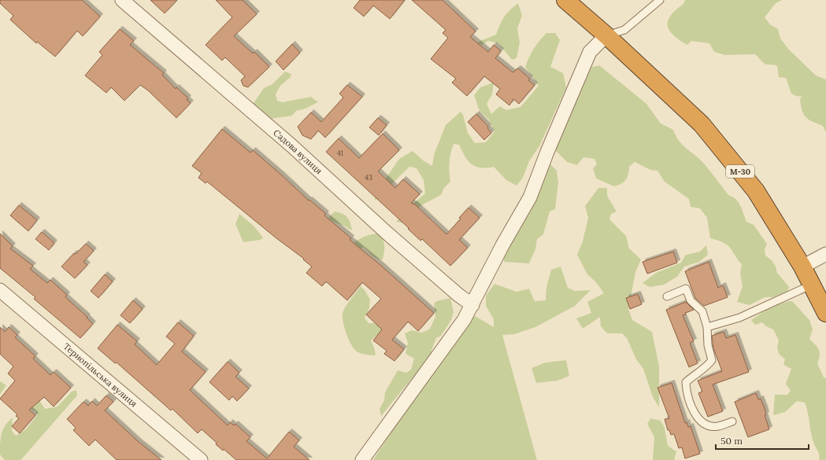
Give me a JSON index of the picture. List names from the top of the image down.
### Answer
{
  "streets": {
    "highway": ["М-30"],
    "street": ["Садова вулиця", "Тернопільська вулиця"]
  },
  "house_numbers": ["41", "43"],
  "scale_bar": "50 m"
}
